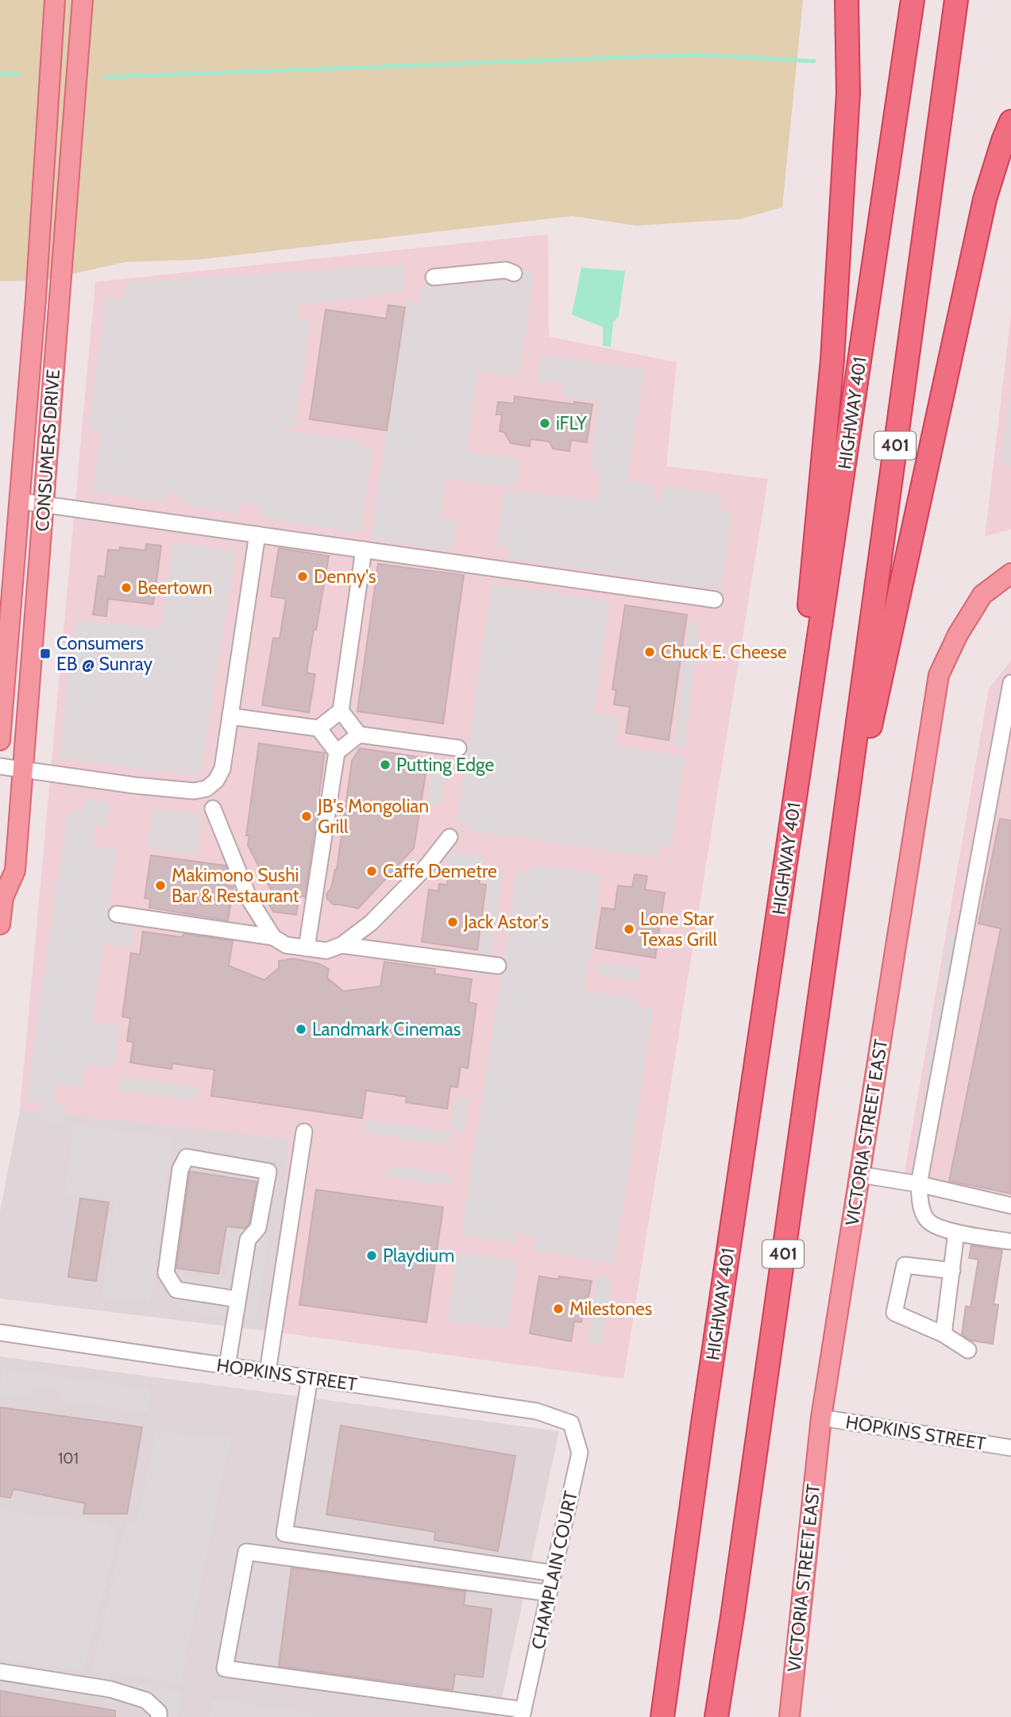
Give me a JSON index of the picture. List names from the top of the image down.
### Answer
{
  "streets": {
    "highway": ["HIGHWAY 401", "401"],
    "main road": ["CONSUMERS DRIVE", "VICTORIA STREET EAST"],
    "street": ["HOPKINS STREET", "CHAMPLAIN COURT"]
  },
  "crossings": [
    ["VICTORIA STREET EAST", "HOPKINS STREET"],
    ["HOPKINS STREET", "CHAMPLAIN COURT"]
  ],
  "places": {
    "other": [
      "iFLY",
      "Denny's",
      "Beertown",
      "Chuck E. Cheese",
      "Putting Edge",
      "JB's Mongolian Grill",
      "Caffe Demetre",
      "Makimono Sushi Bar & Restaurant",
      "Jack Astor's",
      "Lone Star Texas Grill",
      "Landmark Cinemas",
      "Playdium",
      "Milestones"
    ],
    "transit": ["Consumers EB @ Sunray"]
  },
  "house_numbers": ["101"]
}
